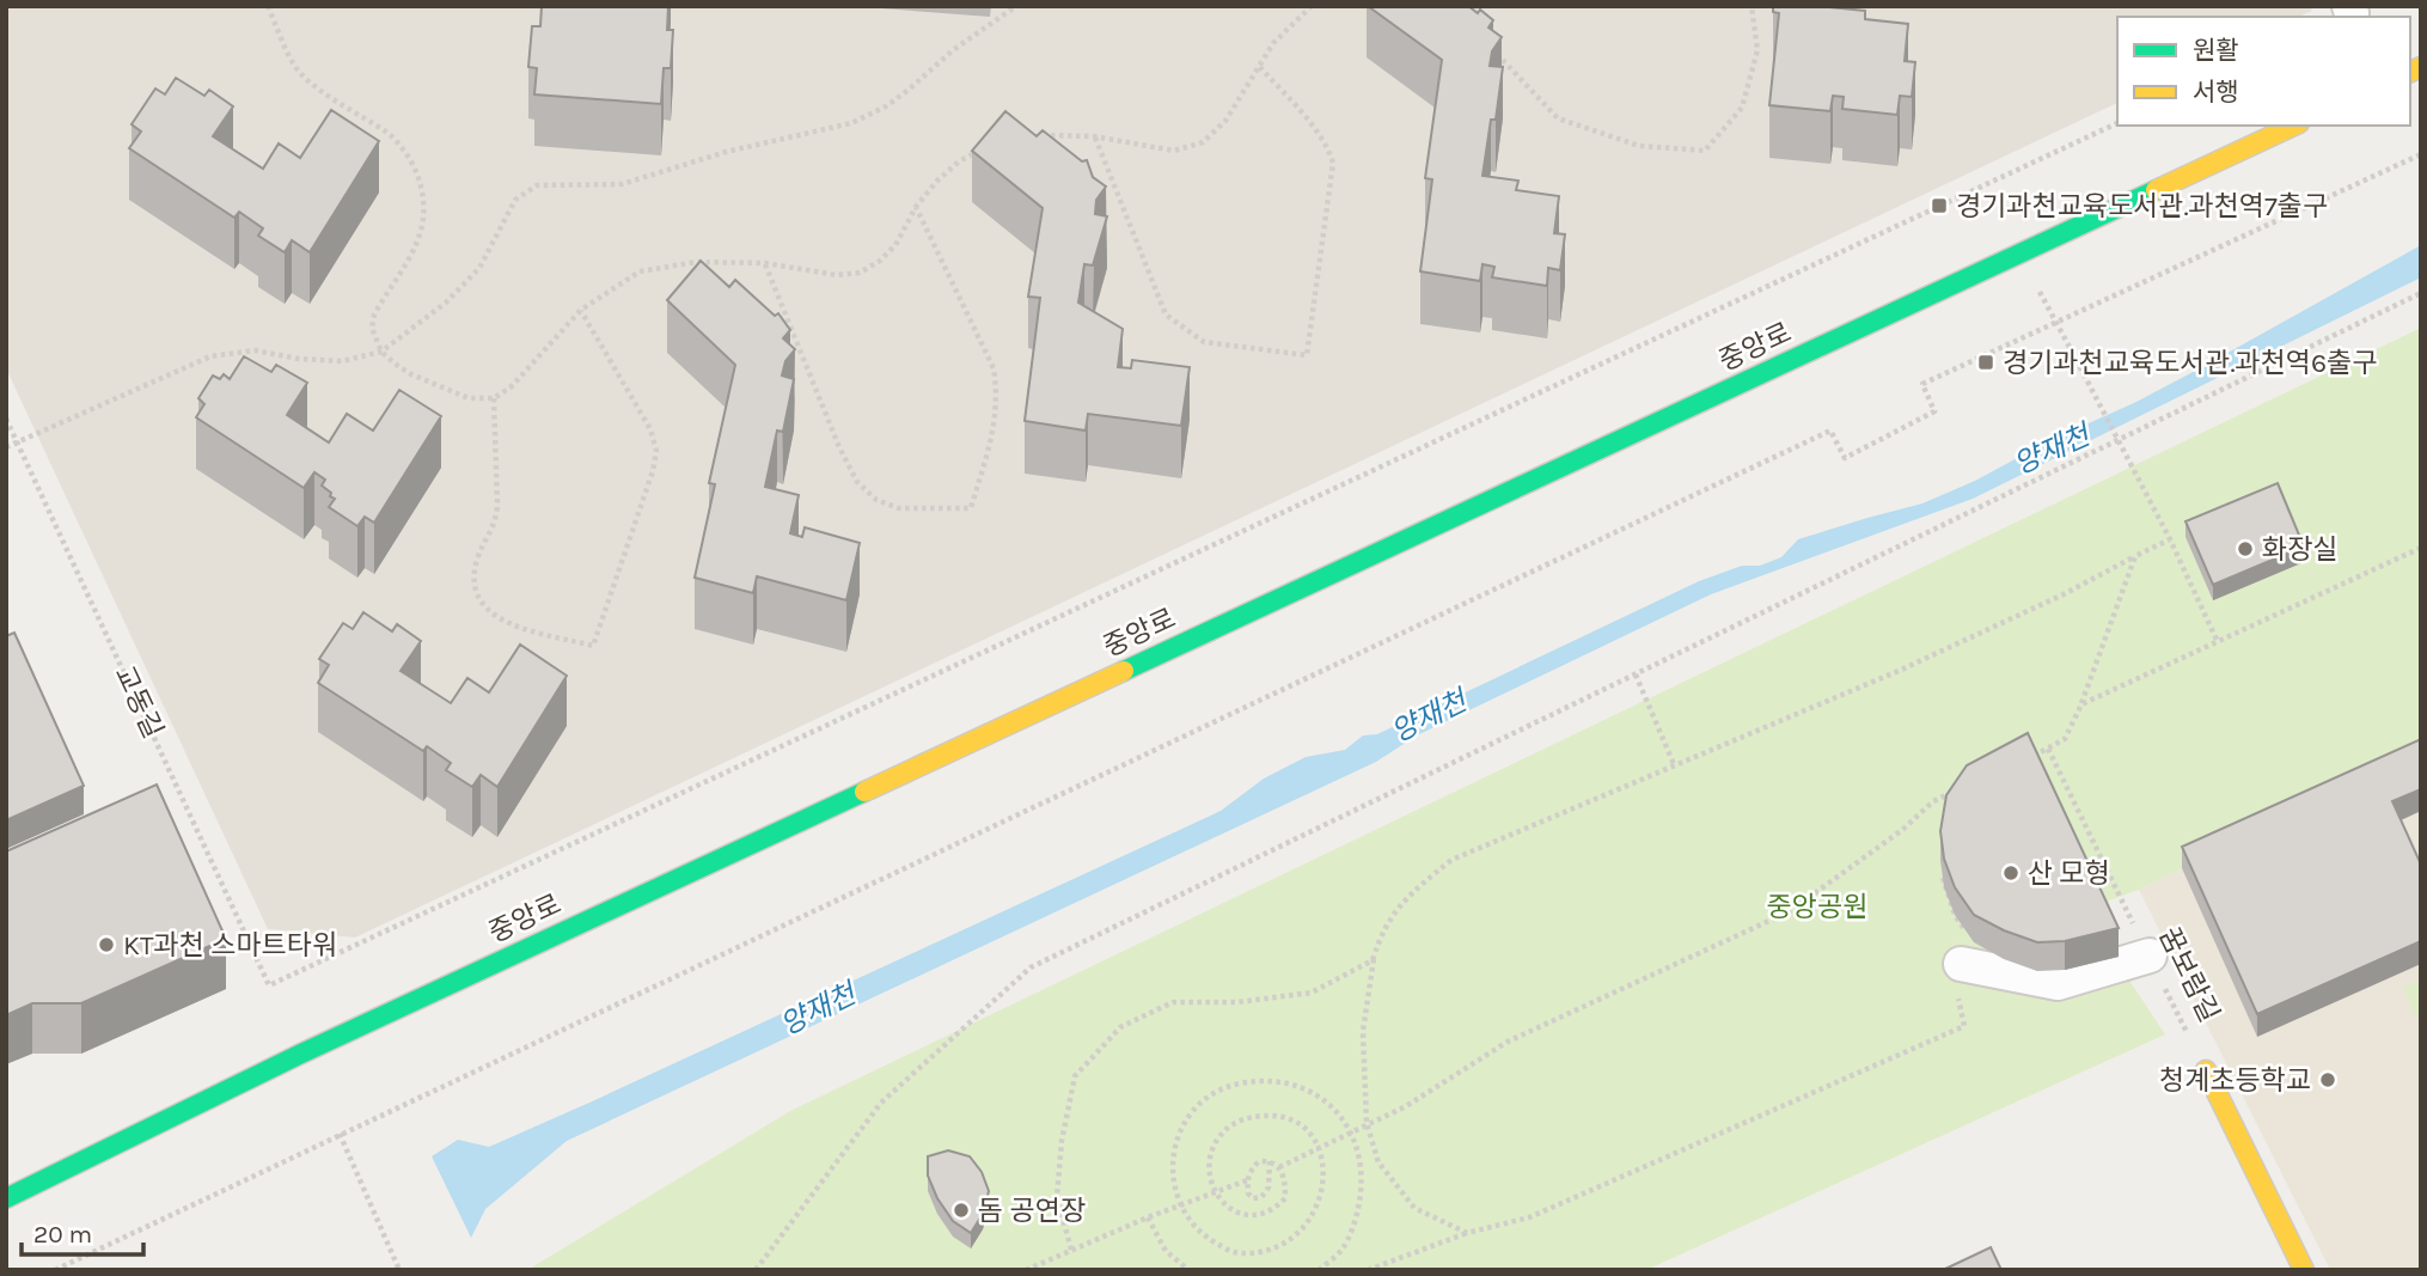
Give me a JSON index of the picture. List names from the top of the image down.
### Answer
{
  "streets": {
    "street": ["중앙로"],
    "path": ["교동길", "꿈보람길"]
  },
  "water": ["양재천"],
  "parks": ["중앙공원"],
  "places": {
    "transit": ["경기과천교육도서관.과천역7출구", "경기과천교육도서관.과천역6출구"],
    "other": [
      "화장실",
      "산 모형",
      "KT과천 스마트타워",
      "청계초등학교",
      "돔 공연장"
    ]
  },
  "legend": ["원활", "서행"],
  "scale_bar": "20 m"
}
